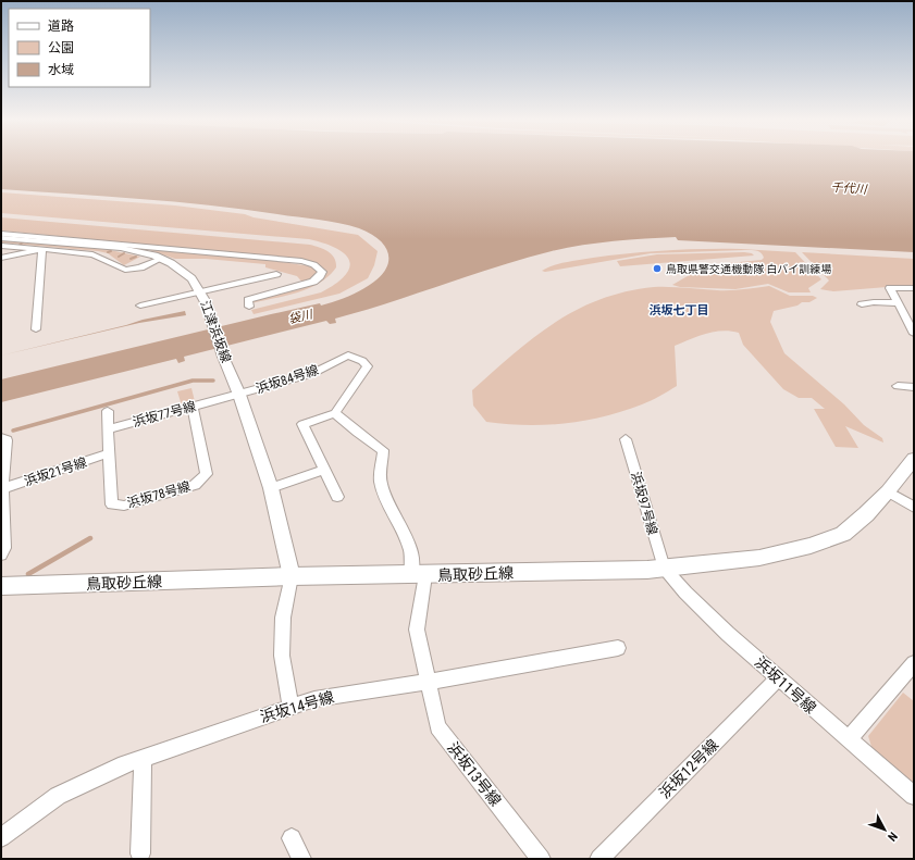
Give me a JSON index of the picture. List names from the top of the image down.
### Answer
{
  "streets": {
    "main road": ["鳥取砂丘線"],
    "street": [
      "江津浜坂線",
      "浜坂84号線",
      "浜坂77号線",
      "浜坂21号線",
      "浜坂78号線",
      "浜坂97号線",
      "浜坂11号線",
      "浜坂14号線",
      "浜坂12号線",
      "浜坂13号線"
    ]
  },
  "crossings": [
    ["江津浜坂線", "浜坂84号線"],
    ["江津浜坂線", "浜坂77号線"],
    ["江津浜坂線", "鳥取砂丘線"],
    ["浜坂84号線", "浜坂77号線"],
    ["浜坂84号線", "浜坂13号線"],
    ["浜坂77号線", "浜坂78号線"],
    ["浜坂21号線", "浜坂78号線"],
    ["浜坂97号線", "鳥取砂丘線"],
    ["浜坂97号線", "浜坂11号線"],
    ["鳥取砂丘線", "浜坂11号線"],
    ["鳥取砂丘線", "浜坂13号線"],
    ["浜坂11号線", "浜坂12号線"],
    ["浜坂14号線", "浜坂13号線"]
  ],
  "districts": ["浜坂七丁目"],
  "water": ["千代川", "袋川"],
  "places": ["鳥取県警交通機動隊 白バイ訓練場"],
  "legend": ["道路", "公園", "水域"],
  "north": "bottom right"
}
